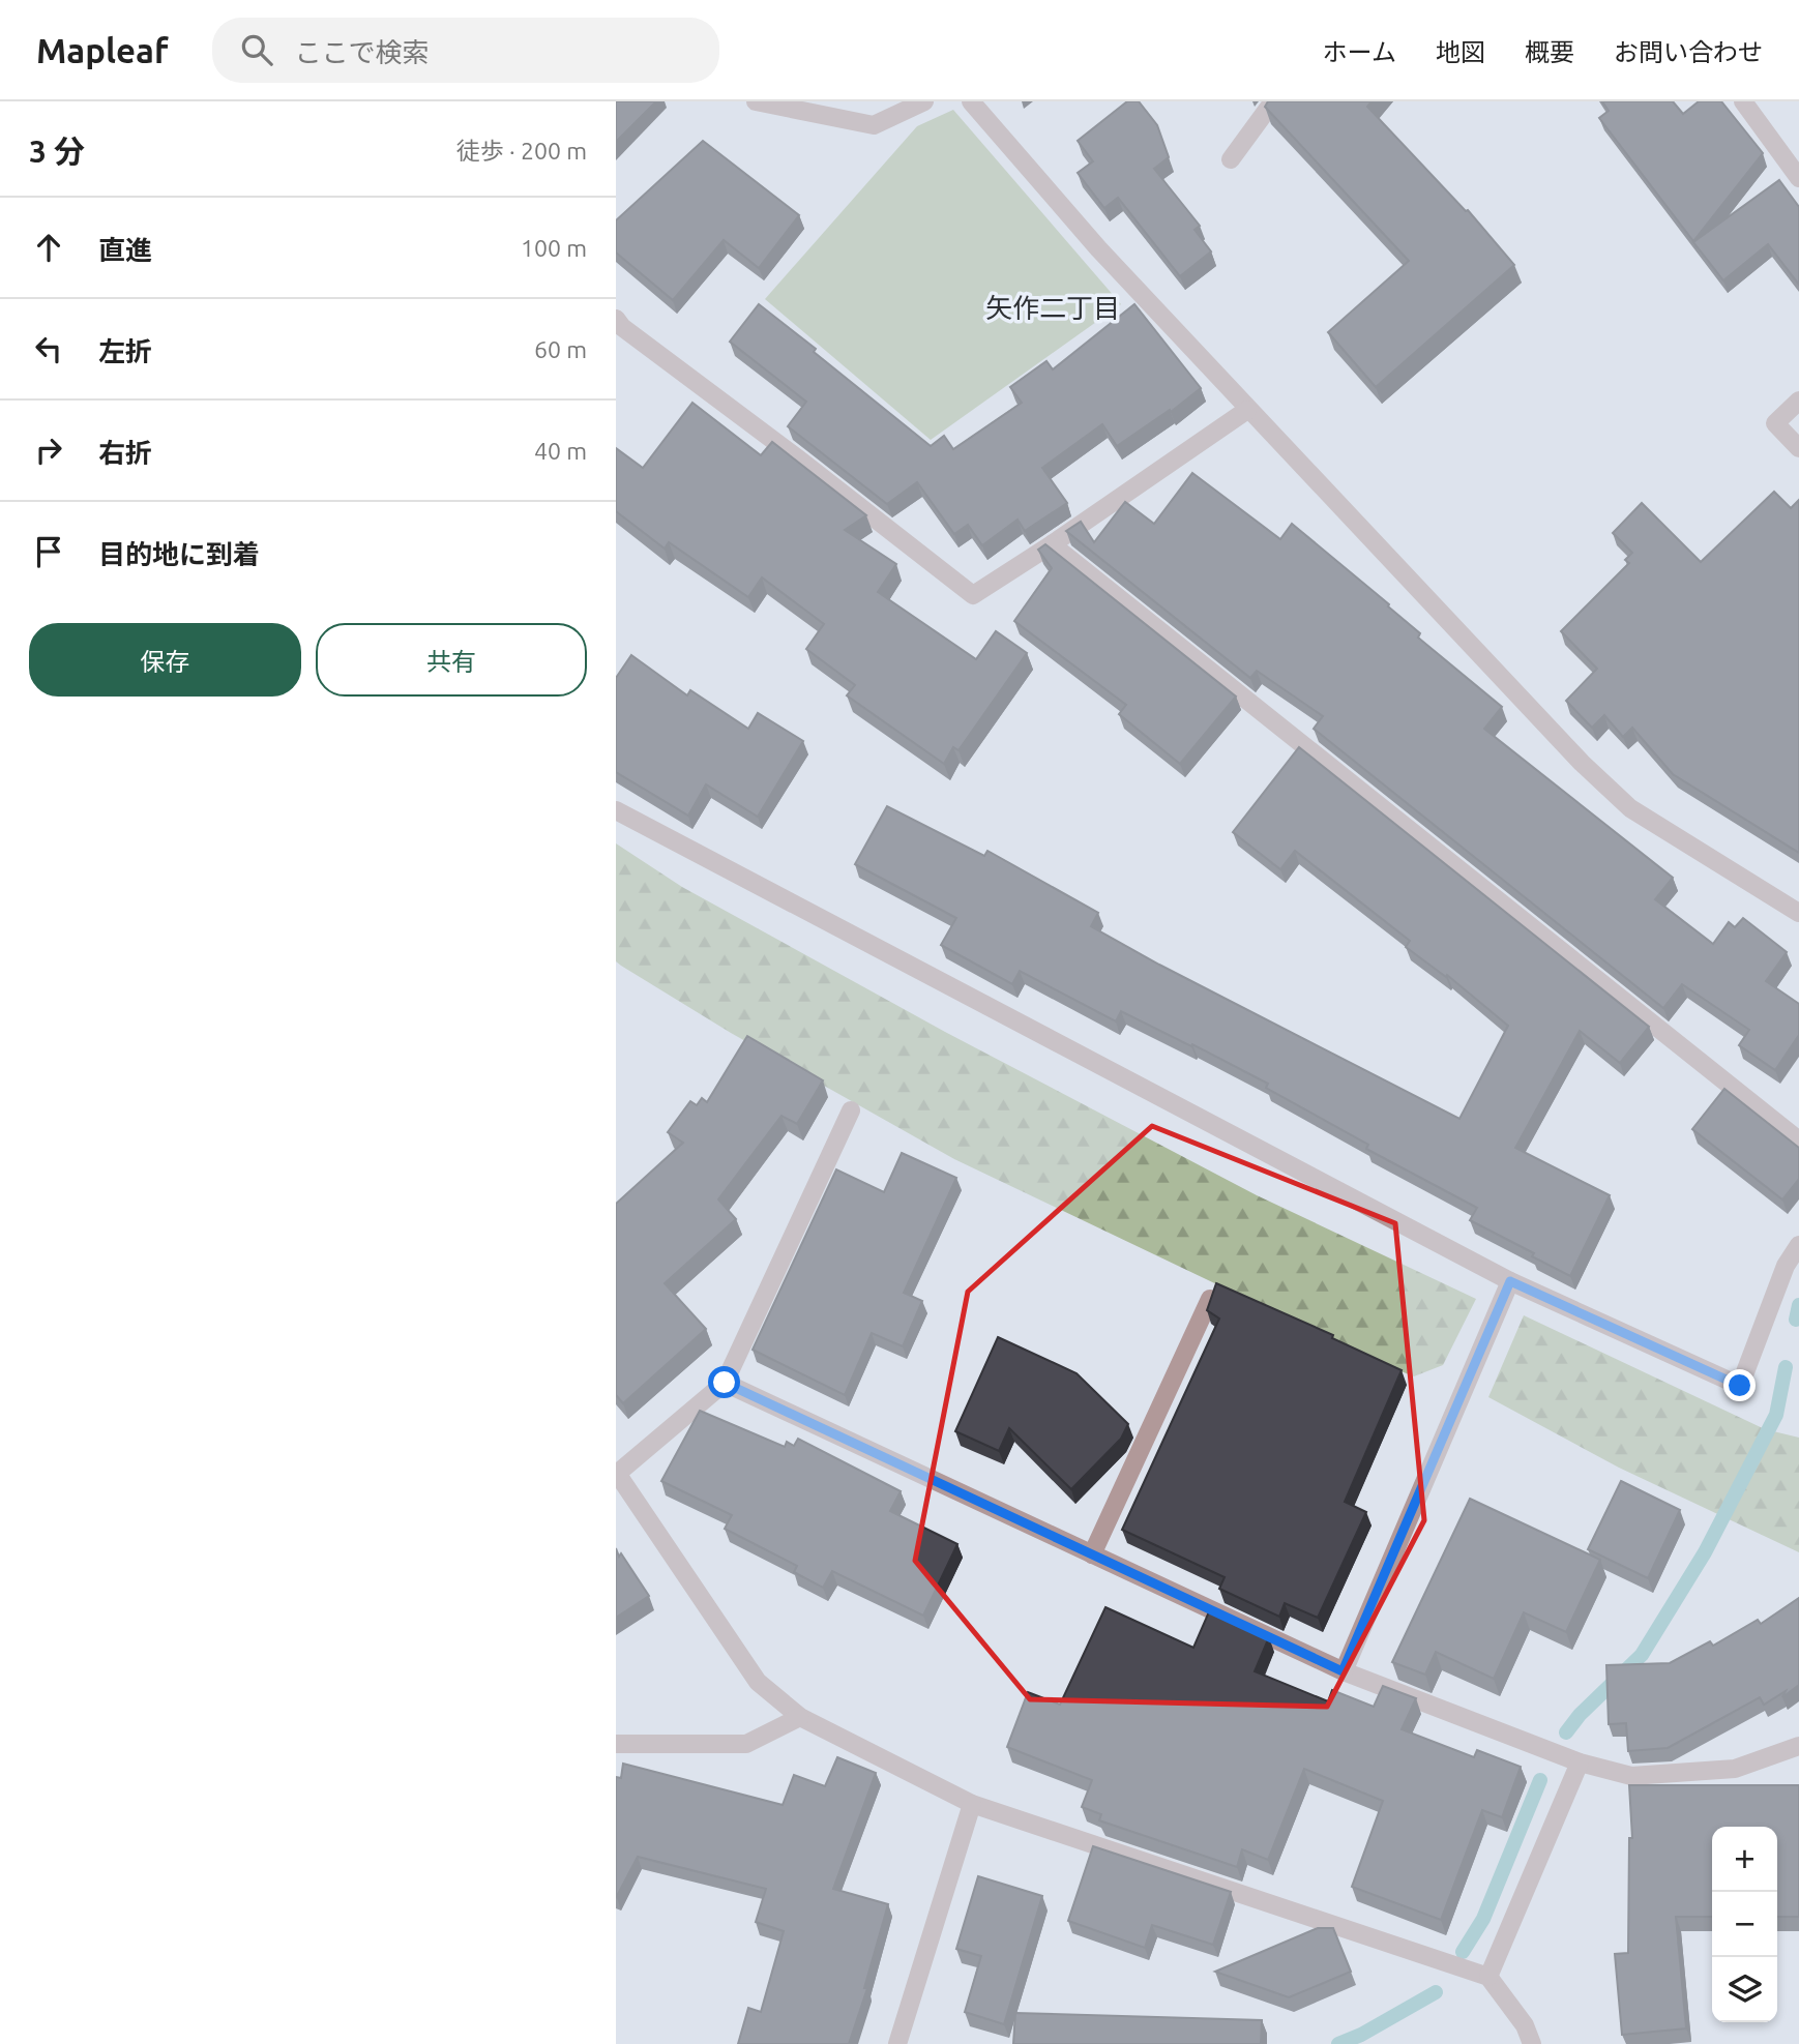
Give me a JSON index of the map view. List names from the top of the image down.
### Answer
{
  "districts": ["矢作二丁目"],
  "page": {
    "header": "Mapleaf",
    "search": "ここで検索",
    "nav": [
      "ホーム",
      "地図",
      "概要",
      "お問い合わせ"
    ],
    "heading": ["3 分", "徒歩 · 200 m"],
    "list": [
      ["直進", "100 m"],
      ["左折", "60 m"],
      ["右折", "40 m"],
      "目的地に到着"
    ],
    "buttons": ["保存", "共有"],
    "map_buttons": ["+", "−"]
  }
}
